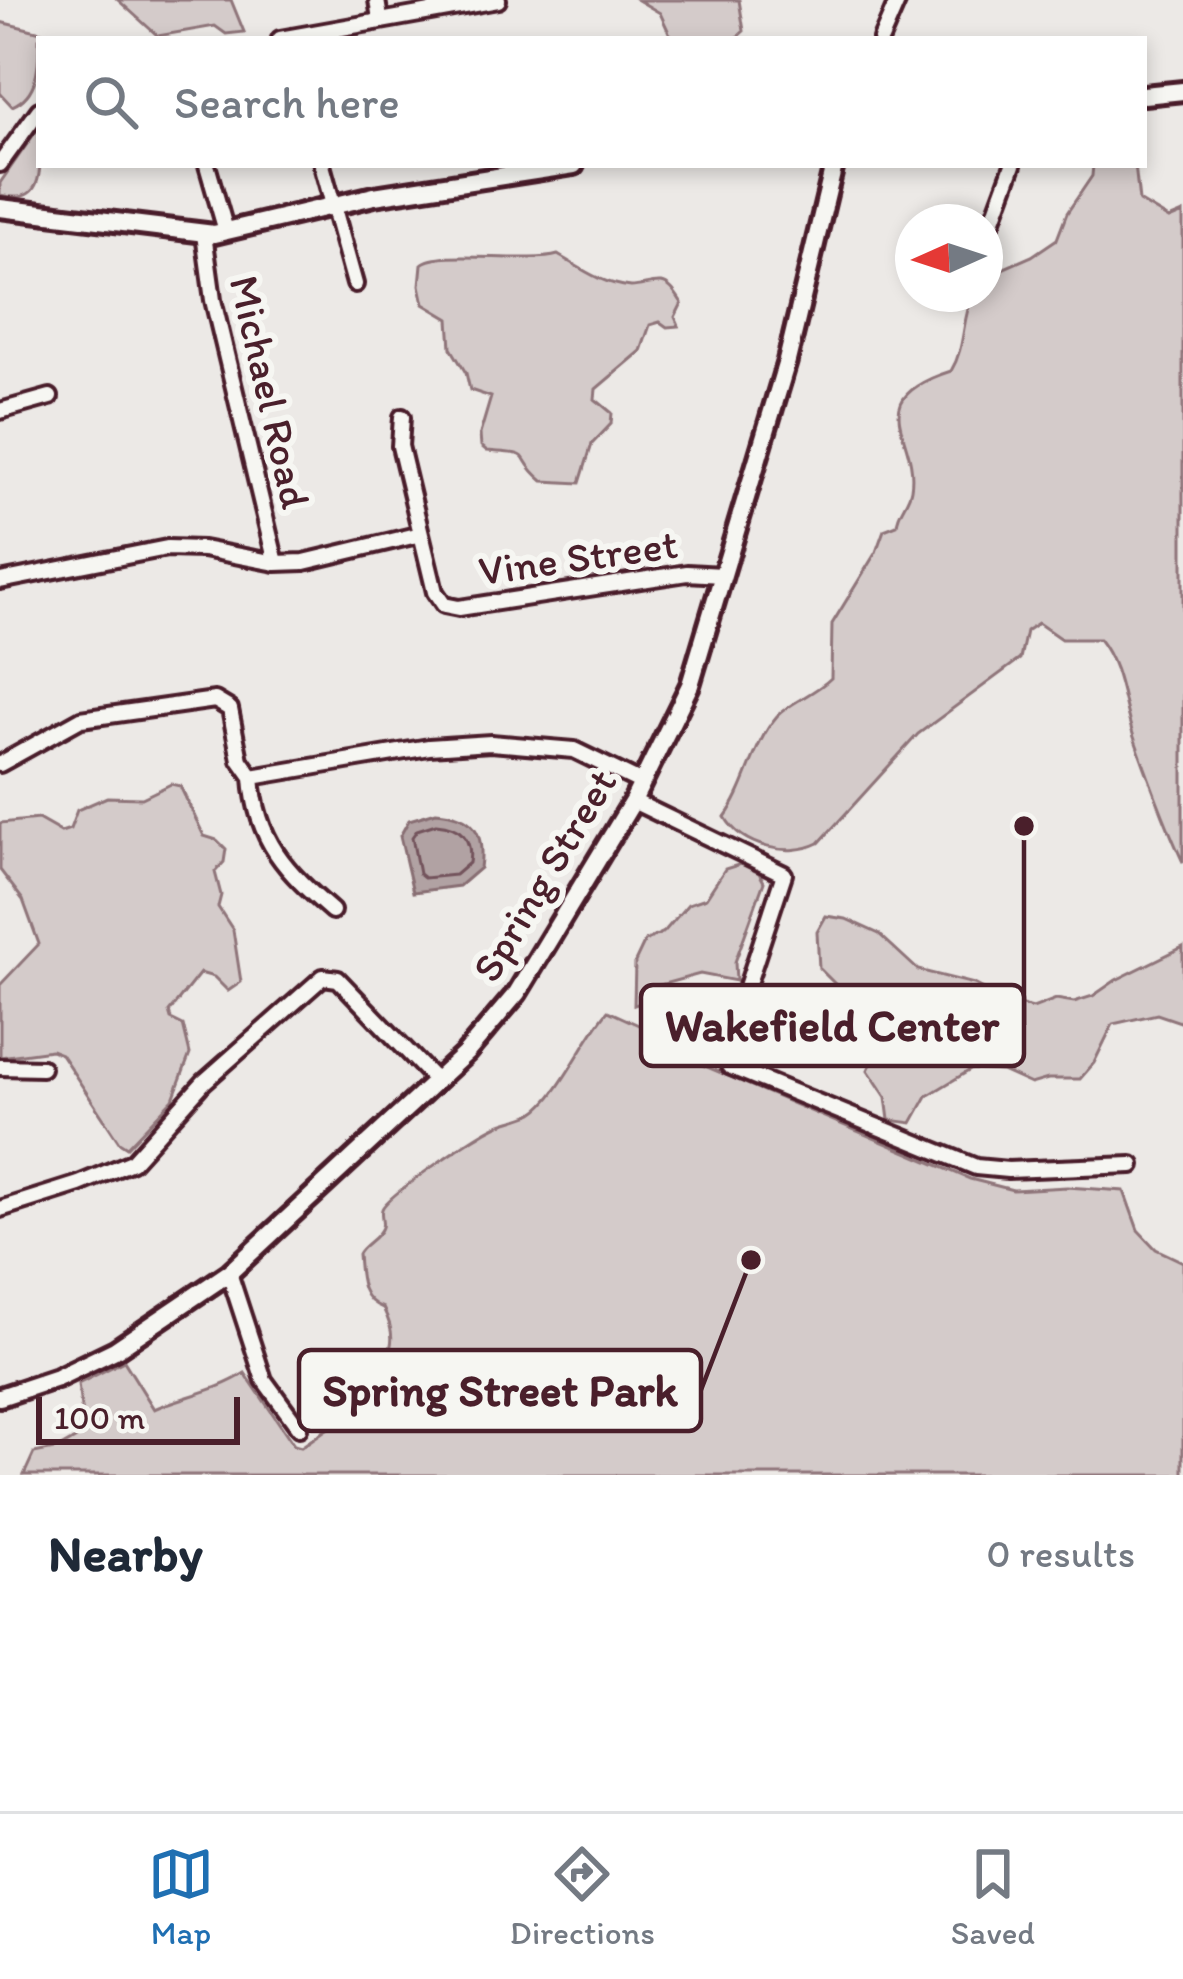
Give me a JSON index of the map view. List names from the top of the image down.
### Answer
{
  "streets": {
    "street": ["Michael Road", "Vine Street", "Spring Street"]
  },
  "crossings": [
    ["Vine Street", "Spring Street"]
  ],
  "places": ["Wakefield Center", "Spring Street Park"],
  "scale_bar": "100 m",
  "north": "left",
  "page": {
    "search": "Search here",
    "scale": "100 m",
    "heading": ["Nearby", "0 results"],
    "nav": ["Map", "Directions", "Saved"]
  }
}
